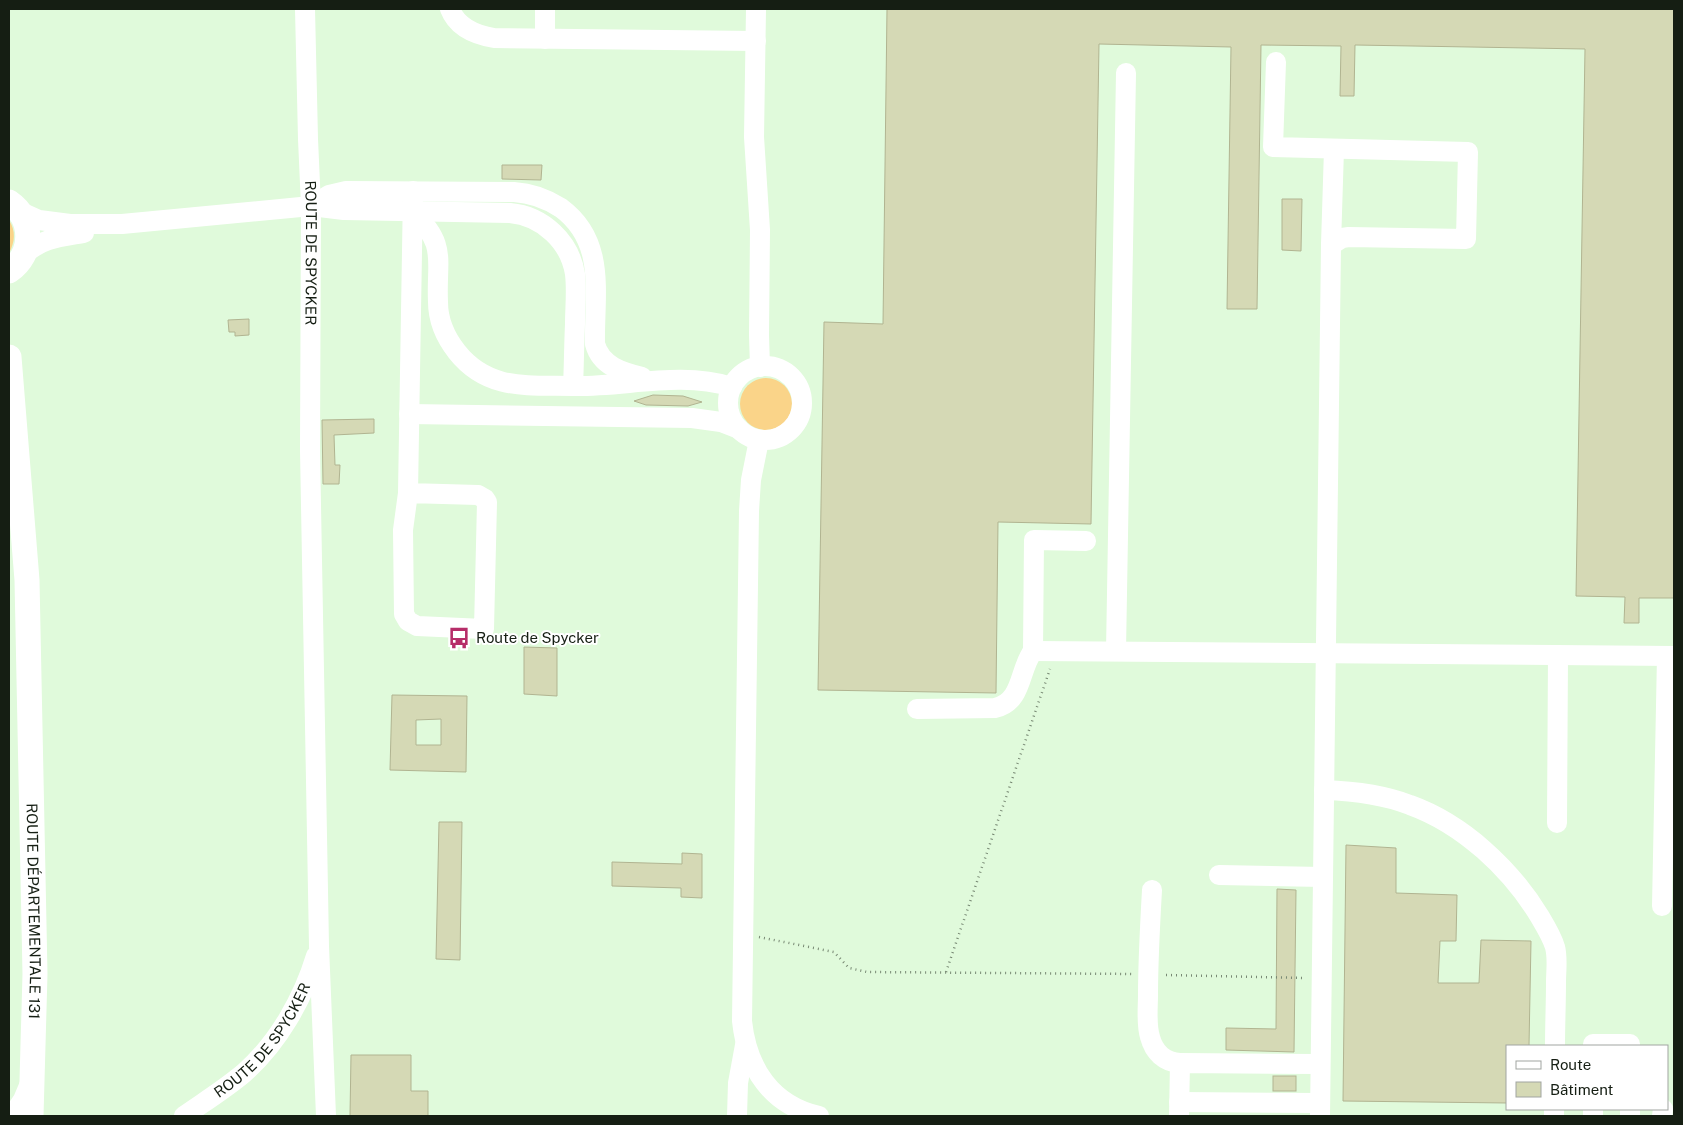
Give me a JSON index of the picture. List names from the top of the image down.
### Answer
{
  "streets": {
    "main road": ["ROUTE DÉPARTEMENTALE 131"],
    "street": ["ROUTE DE SPYCKER"]
  },
  "places": {
    "bus stop": ["Route de Spycker"]
  },
  "legend": ["Route", "Bâtiment"]
}
